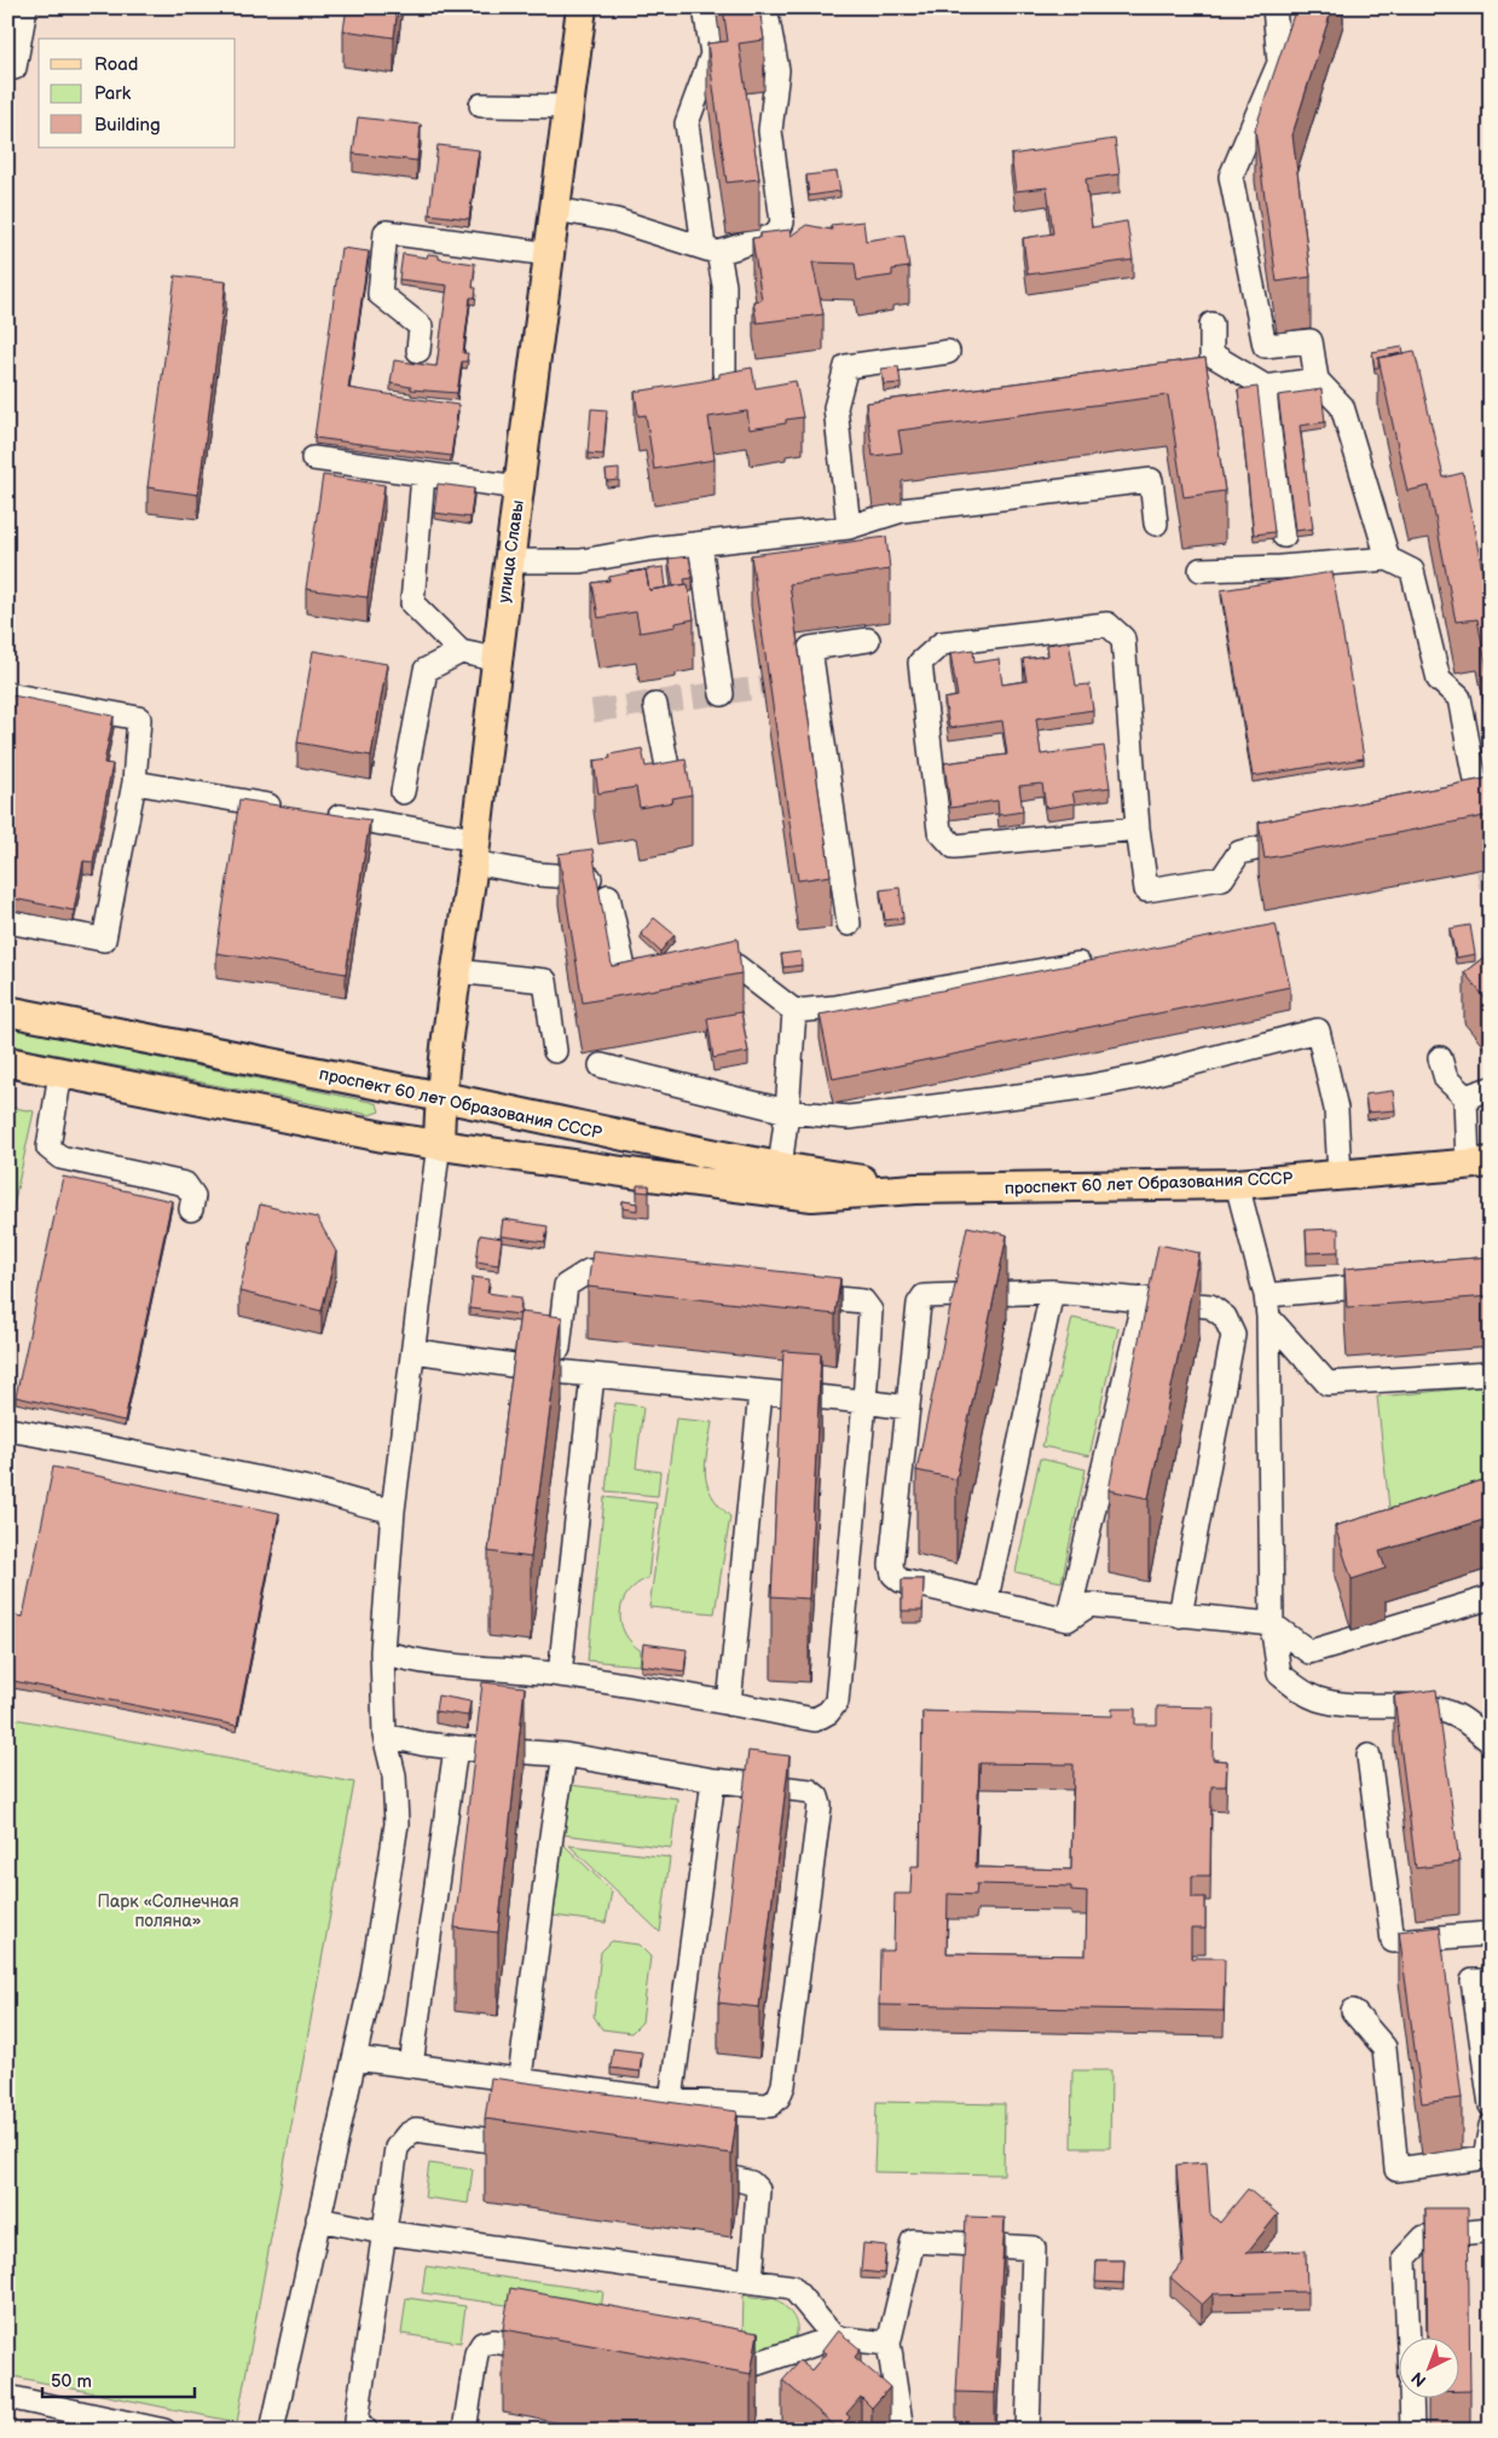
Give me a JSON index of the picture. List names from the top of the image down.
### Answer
{
  "streets": {
    "main road": ["улица Славы", "проспект 60 лет Образования СССР"]
  },
  "crossings": [
    ["улица Славы", "проспект 60 лет Образования СССР"]
  ],
  "parks": ["Парк «Солнечная поляна»"],
  "legend": ["Road", "Park", "Building"],
  "scale_bar": "50 m",
  "north": "bottom left"
}
